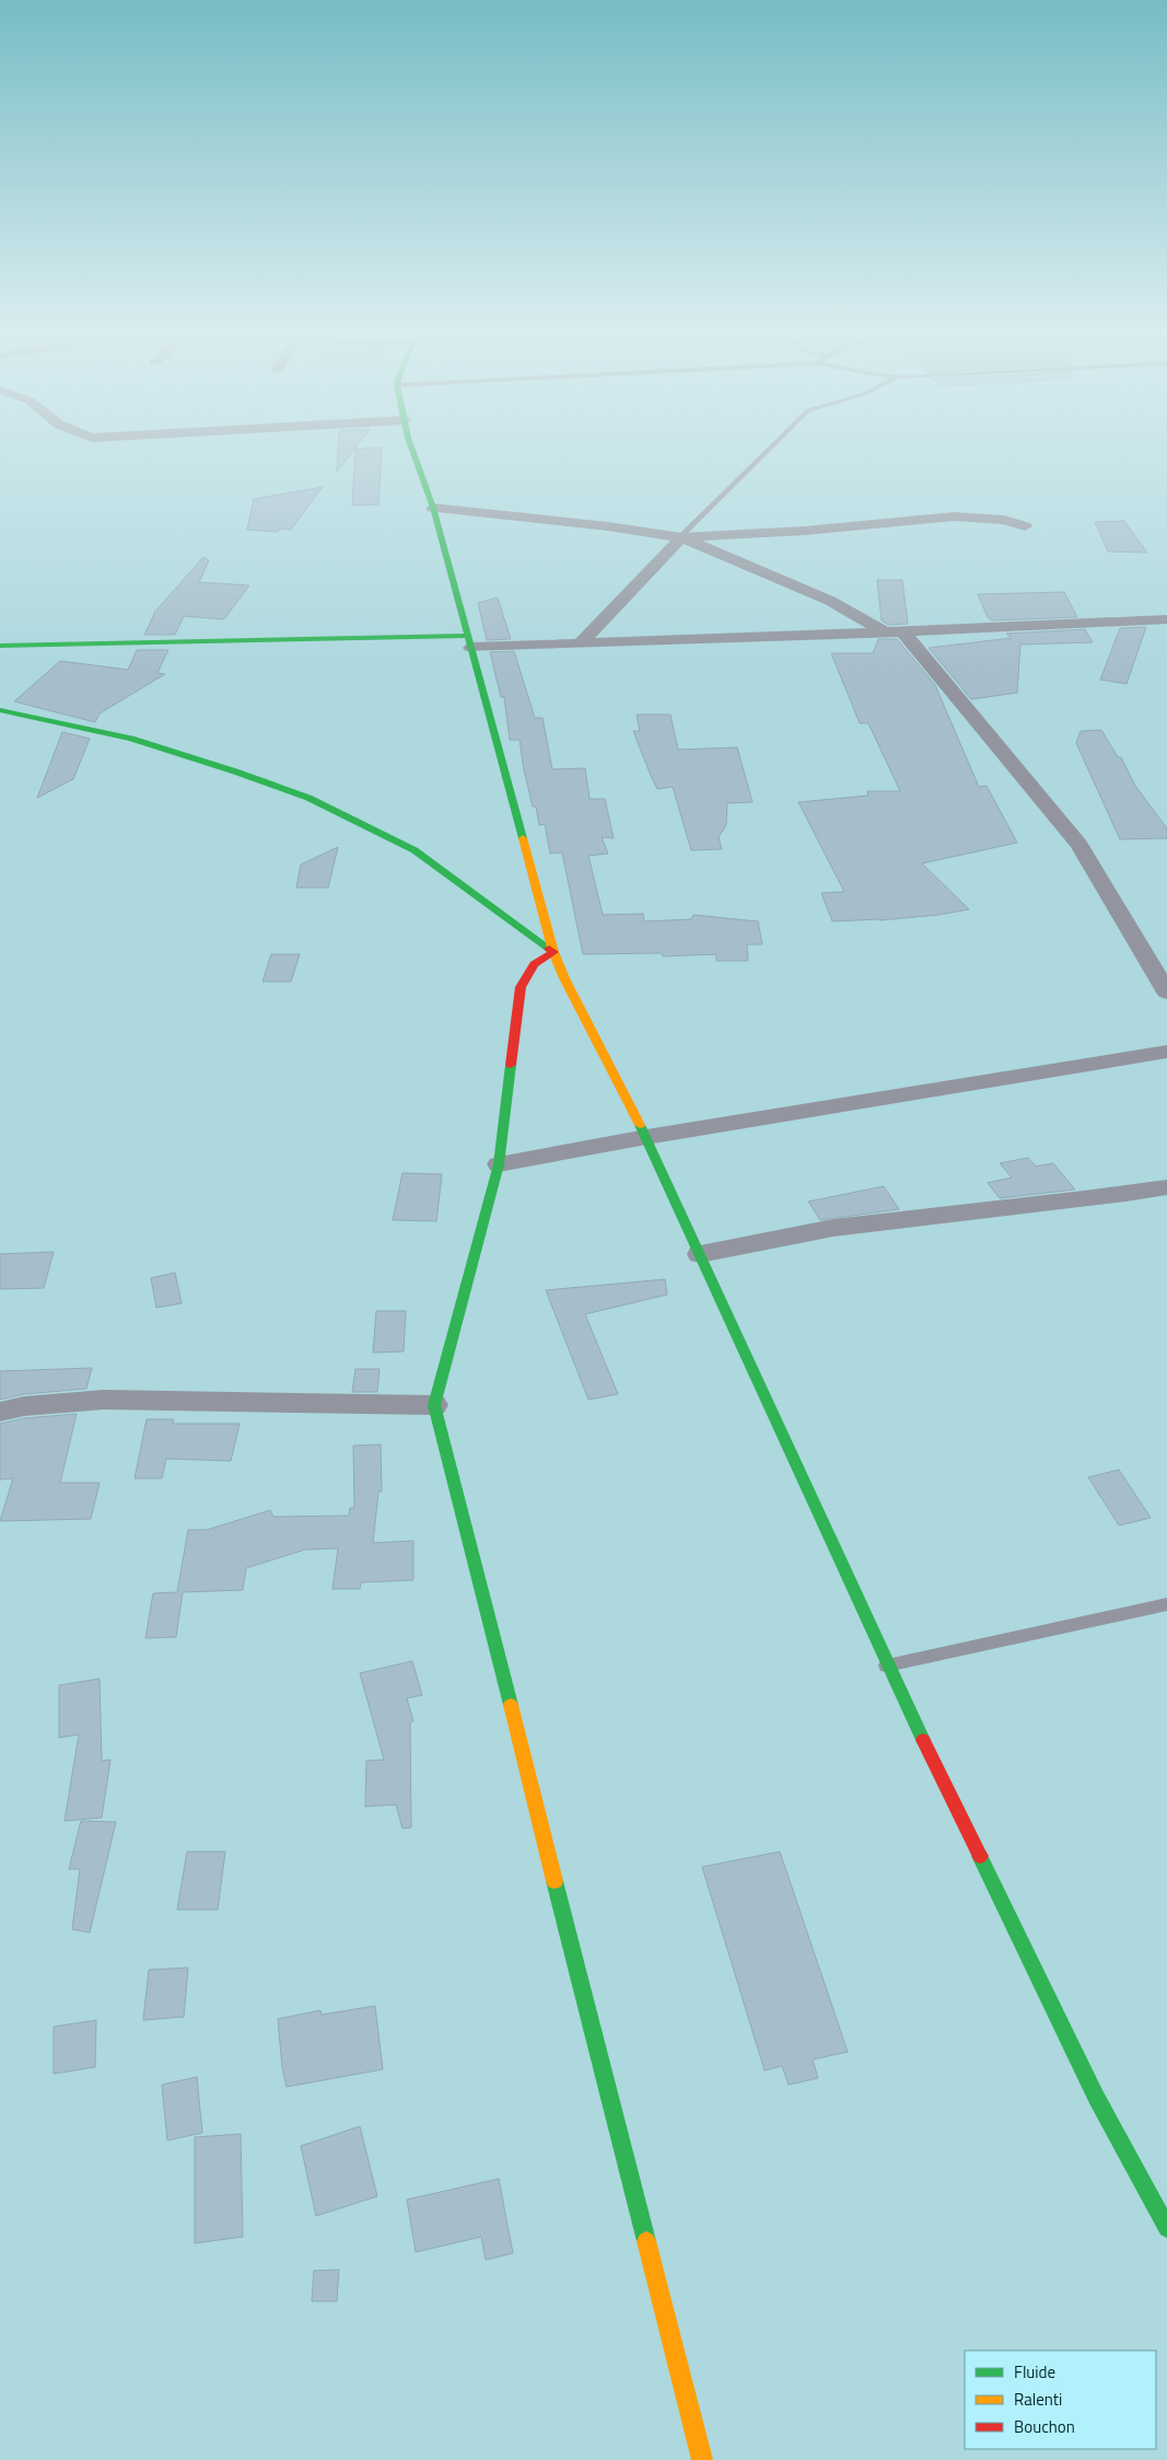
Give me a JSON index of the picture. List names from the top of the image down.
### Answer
{
  "legend": ["Fluide", "Ralenti", "Bouchon"]
}
